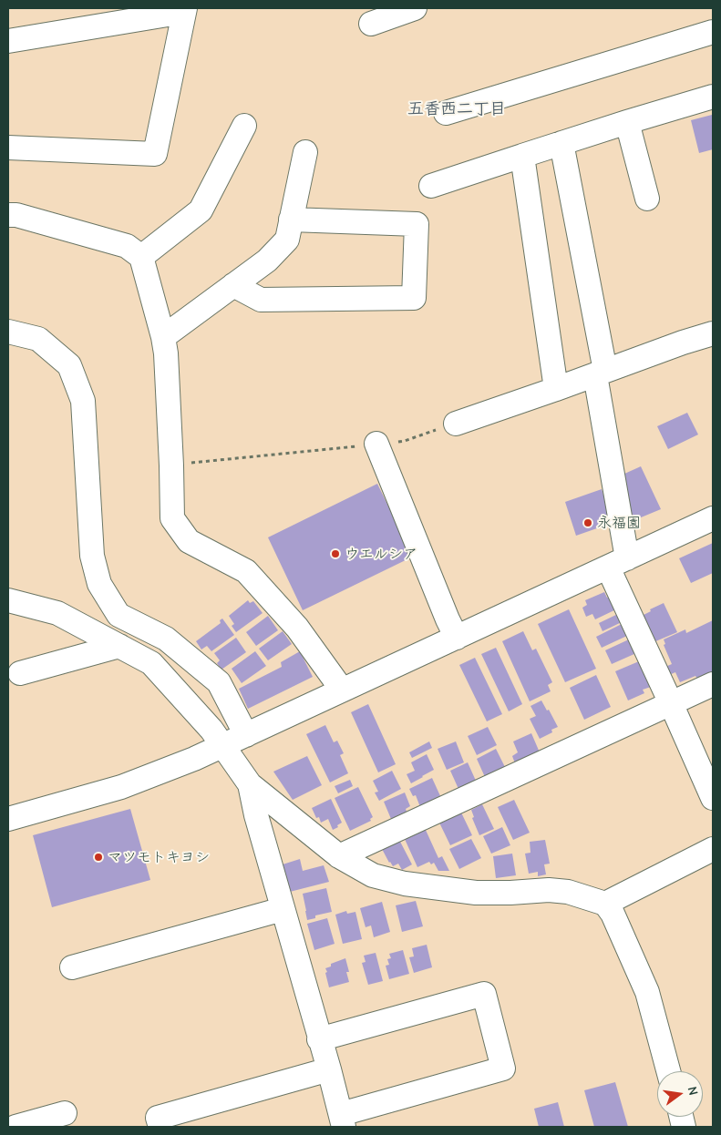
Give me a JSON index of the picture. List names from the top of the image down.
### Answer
{
  "districts": ["五香西二丁目"],
  "places": ["永福園", "ウエルシア", "マツモトキヨシ"],
  "north": "right"
}
